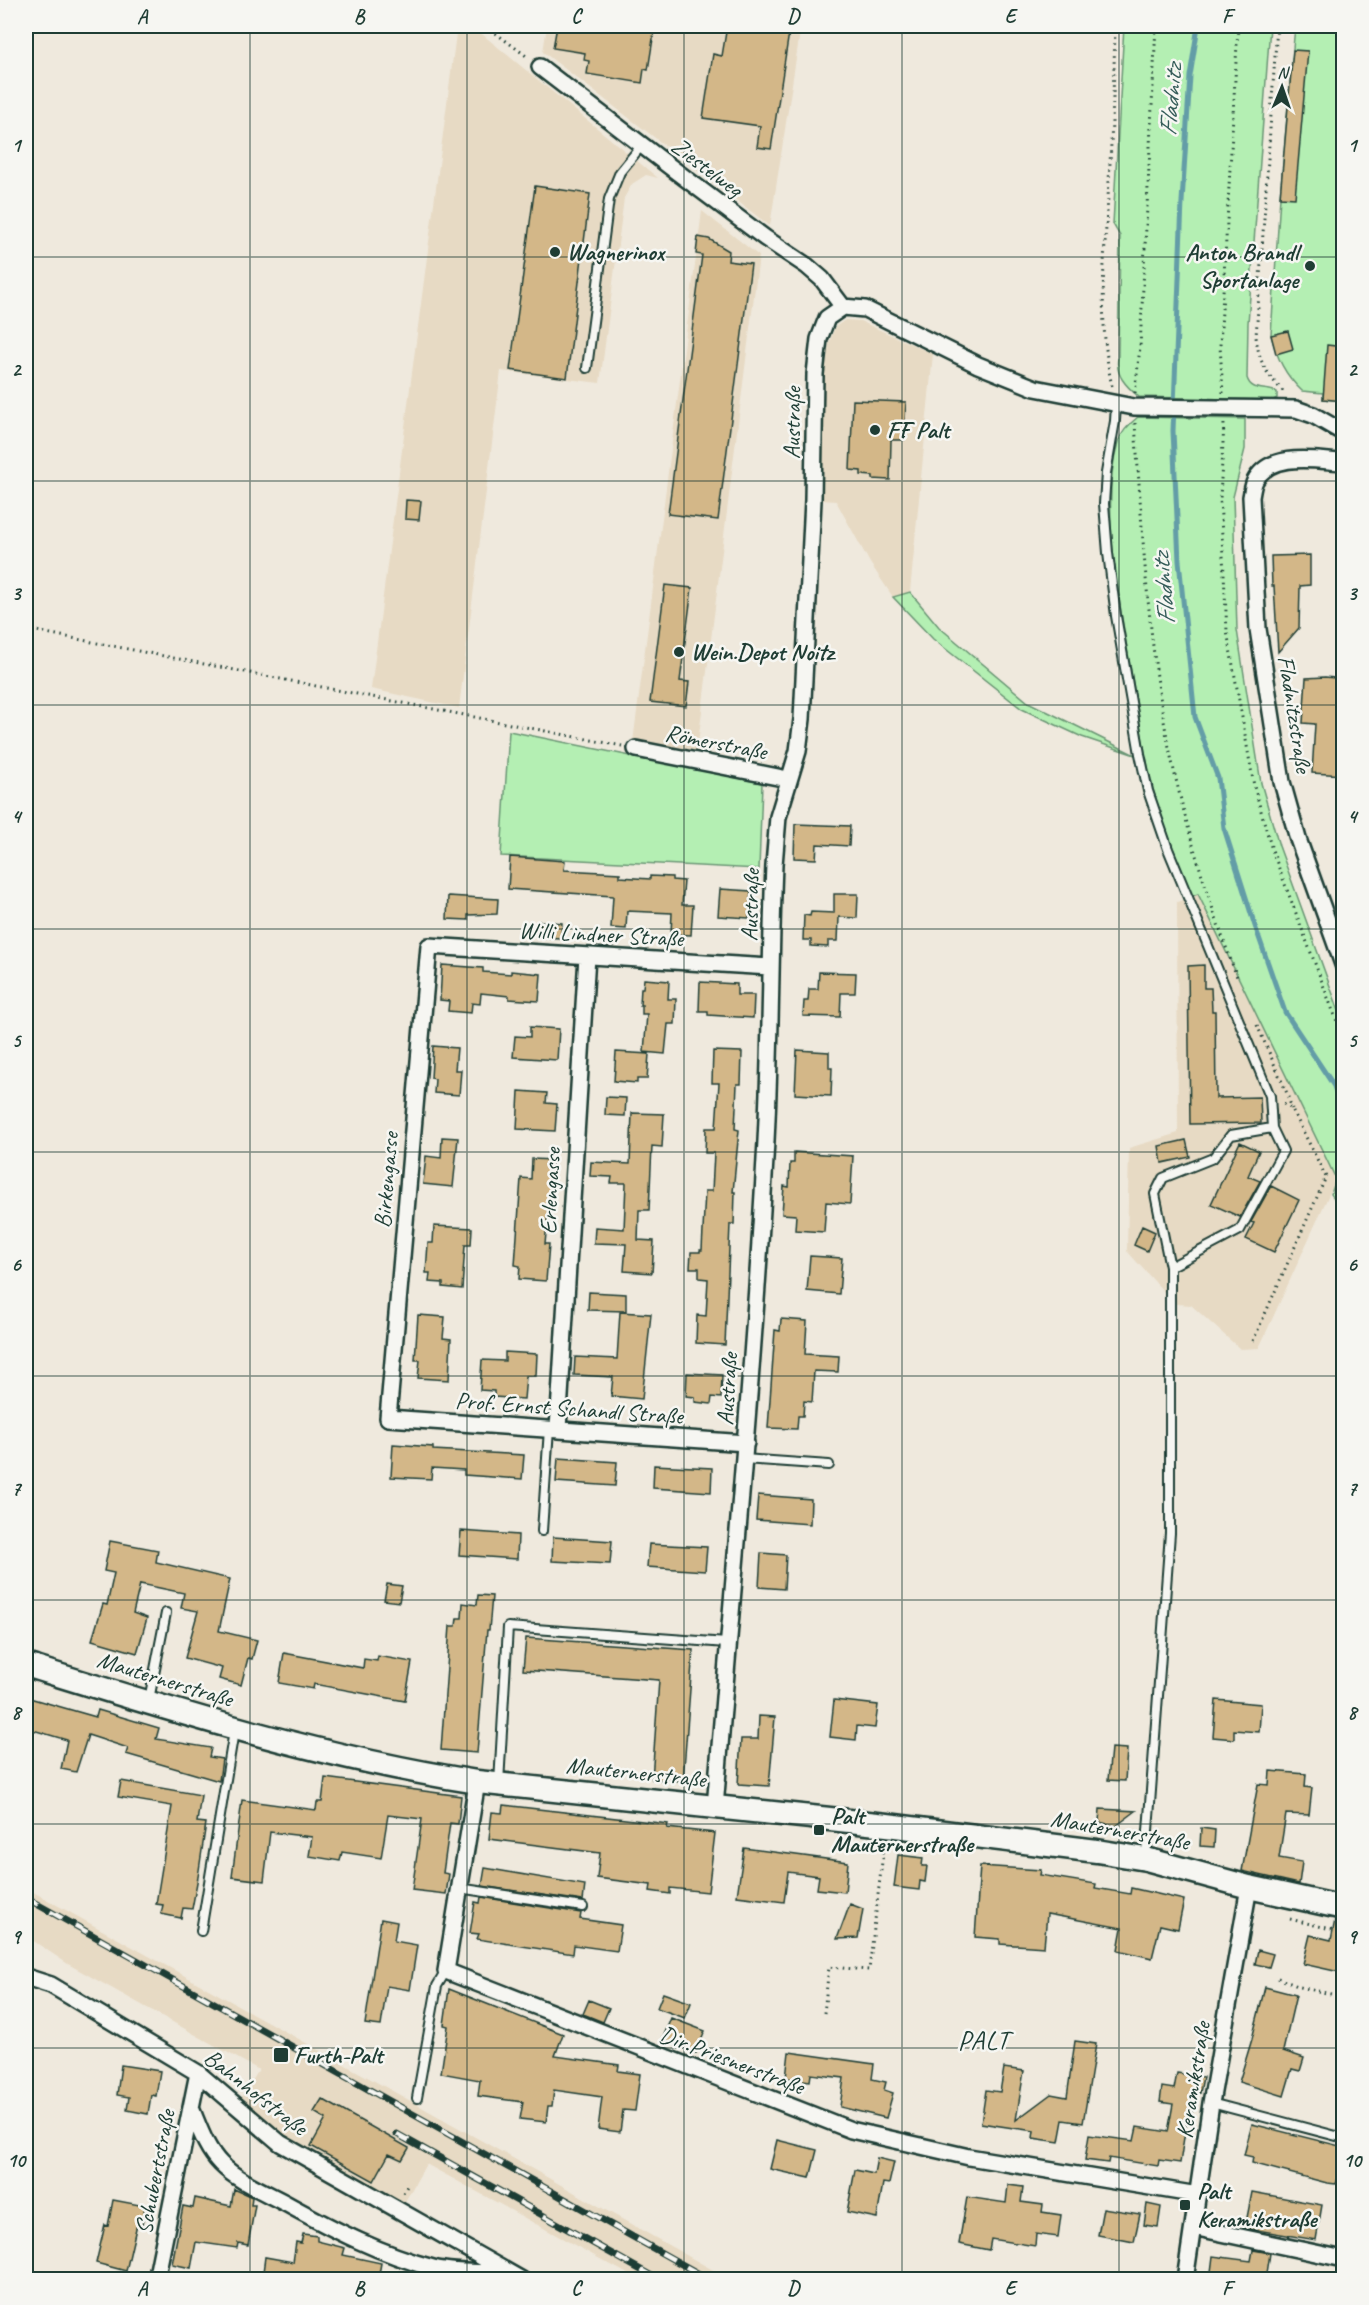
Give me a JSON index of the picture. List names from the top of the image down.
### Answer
{
  "streets": {
    "street": [
      "Ziestelweg",
      "Austraße",
      "Fladnitzstraße",
      "Römerstraße",
      "Willi Lindner Straße",
      "Birkengasse",
      "Erlengasse",
      "Prof. Ernst Schandl Straße",
      "Mauternerstraße",
      "Dir.Priesnerstraße",
      "Keramikstraße",
      "Bahnhofstraße",
      "Schubertstraße"
    ]
  },
  "crossings": [
    ["Ziestelweg", "Austraße"],
    ["Austraße", "Römerstraße"],
    ["Austraße", "Willi Lindner Straße"],
    ["Austraße", "Prof. Ernst Schandl Straße"],
    ["Austraße", "Mauternerstraße"],
    ["Willi Lindner Straße", "Birkengasse"],
    ["Willi Lindner Straße", "Erlengasse"],
    ["Birkengasse", "Prof. Ernst Schandl Straße"],
    ["Erlengasse", "Prof. Ernst Schandl Straße"],
    ["Mauternerstraße", "Keramikstraße"],
    ["Dir.Priesnerstraße", "Keramikstraße"],
    ["Bahnhofstraße", "Schubertstraße"]
  ],
  "districts": ["PALT"],
  "water": ["Fladnitz"],
  "places": {
    "other": [
      "Wagnerinox",
      "Anton Brandl Sportanlage",
      "FF Palt",
      "Wein.Depot Noitz"
    ],
    "transit": ["Palt Mauternerstraße", "Furth-Palt", "Palt Keramikstraße"]
  },
  "north": "top",
  "grid": {
    "columns": [
      "A",
      "B",
      "C",
      "D",
      "E",
      "F"
    ],
    "rows": [
      "1",
      "2",
      "3",
      "4",
      "5",
      "6",
      "7",
      "8",
      "9",
      "10"
    ]
  }
}
